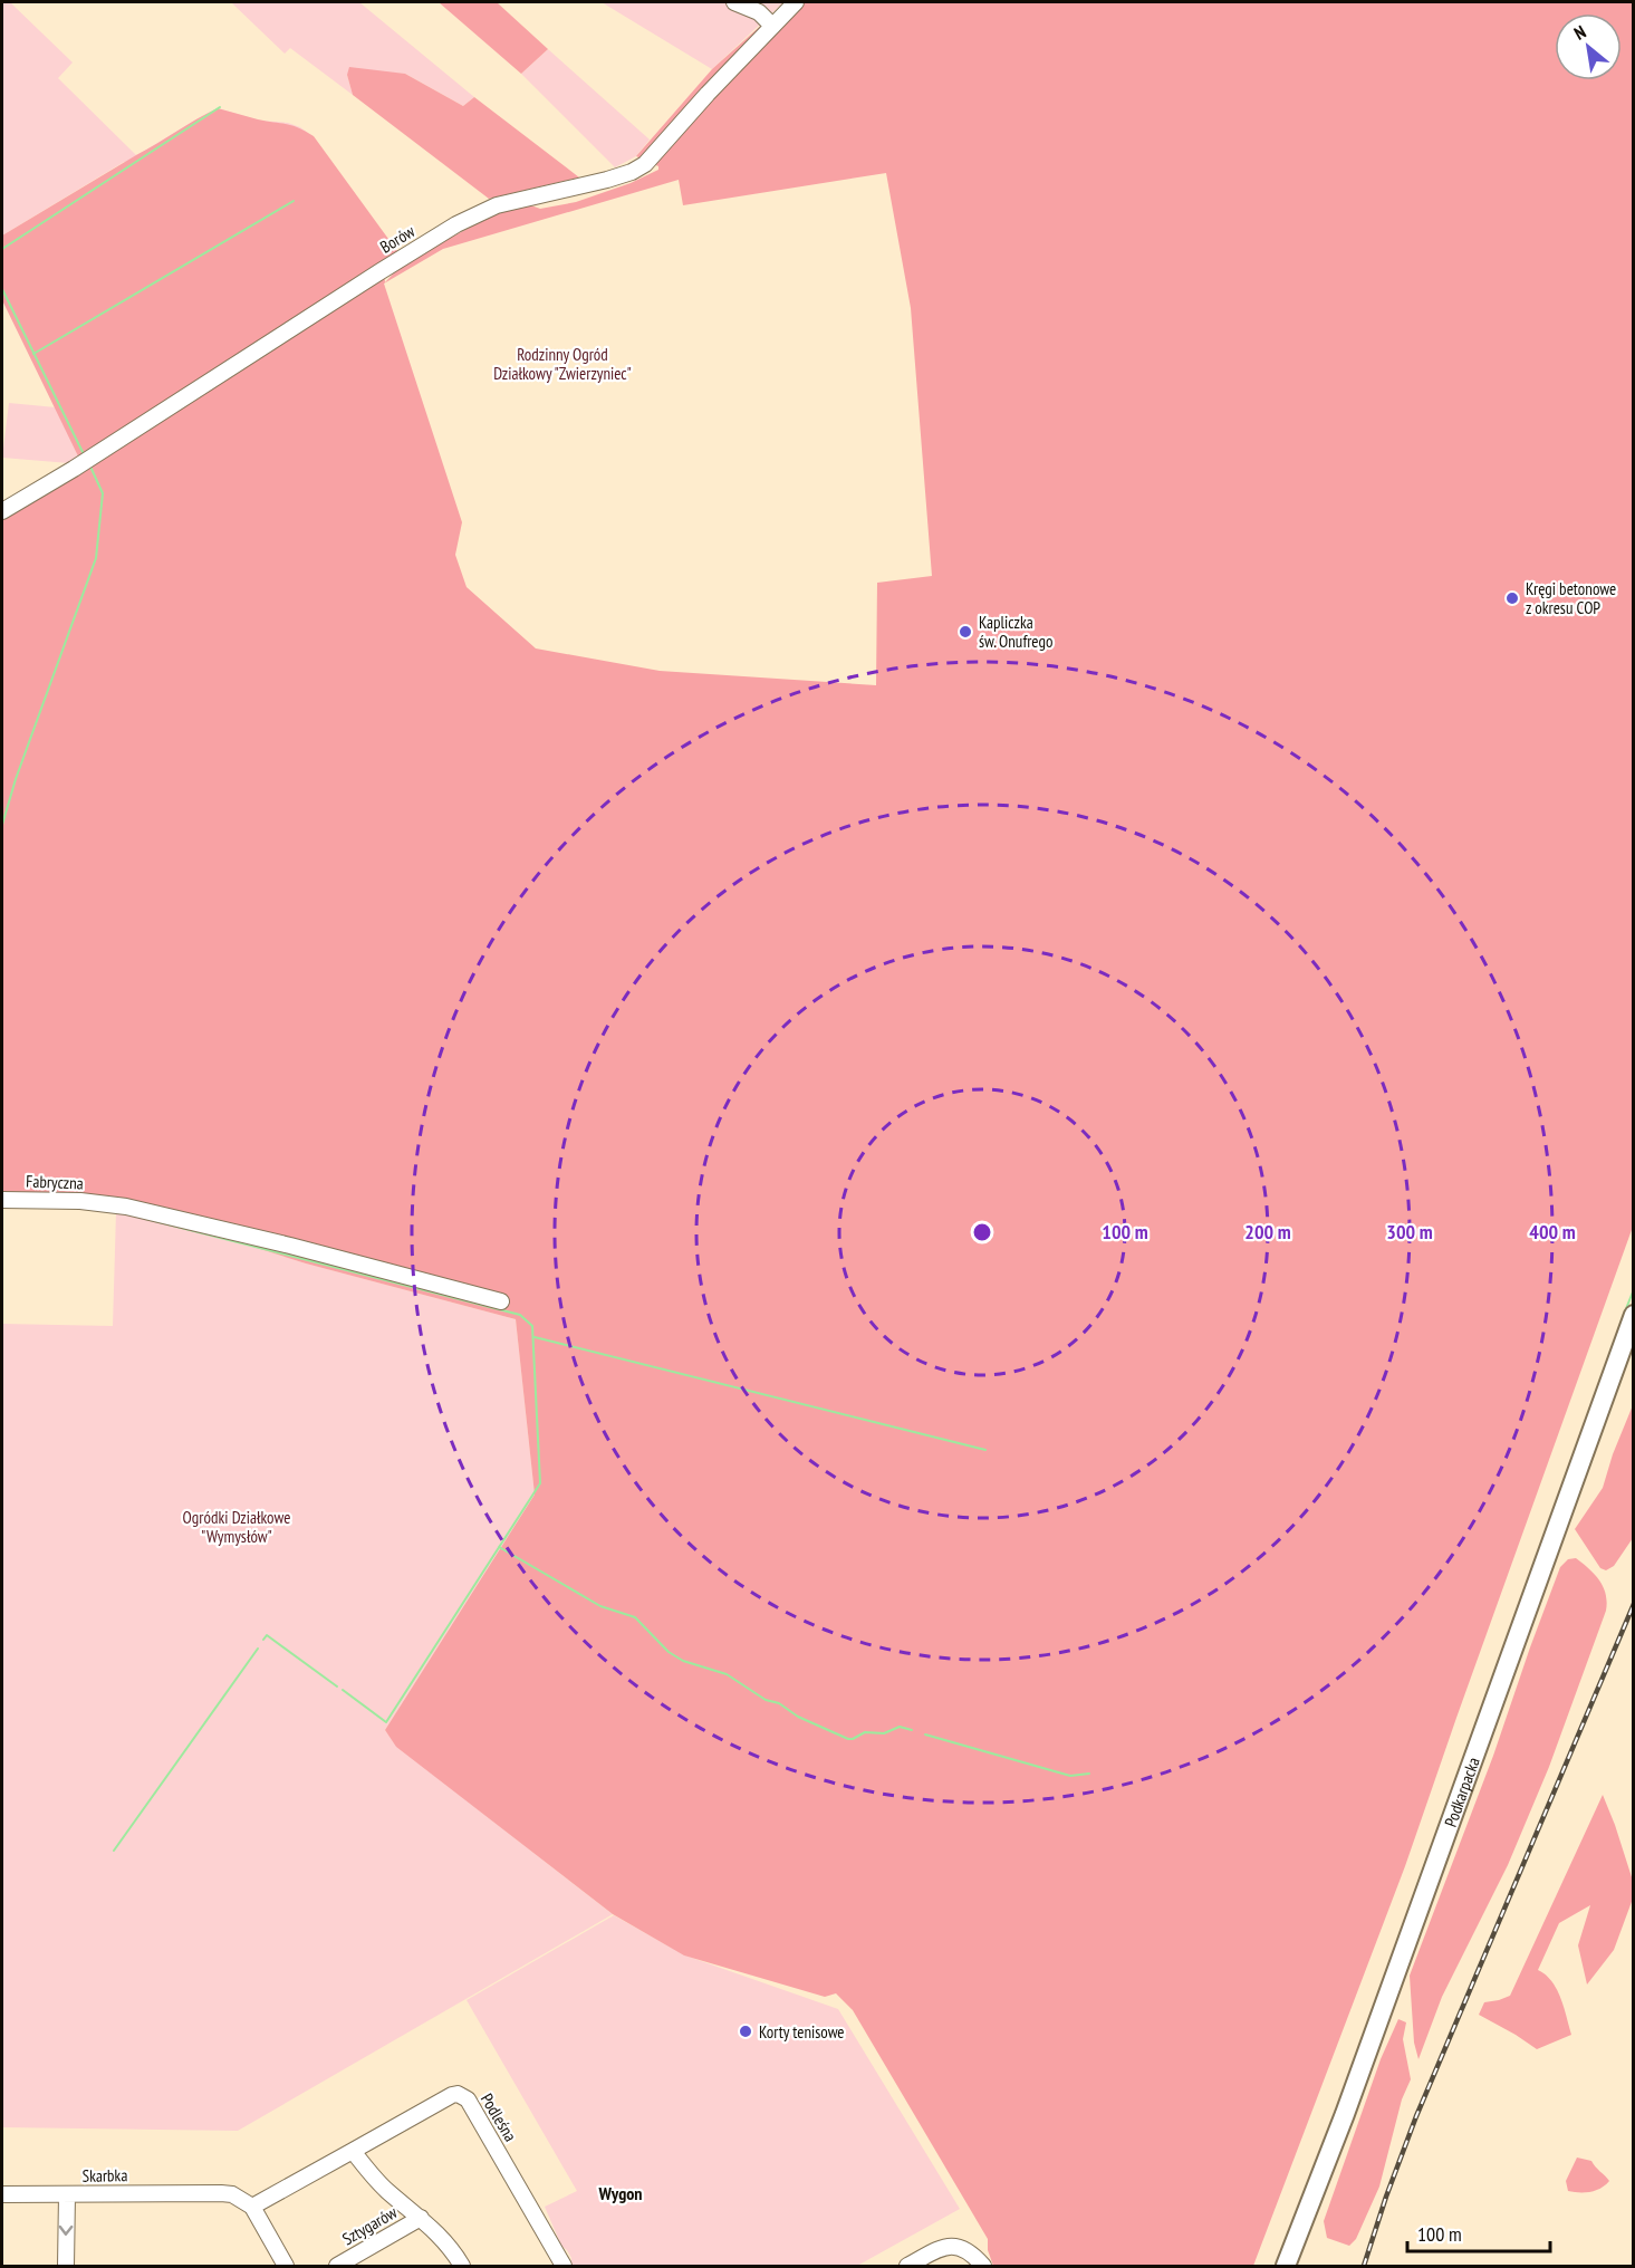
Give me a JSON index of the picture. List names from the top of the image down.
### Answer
{
  "streets": {
    "main road": ["Podkarpacka"],
    "street": [
      "Borów",
      "Fabryczna",
      "Podleśna",
      "Skarbka",
      "Sztygarów"
    ]
  },
  "districts": ["Wygon"],
  "parks": ["Rodzinny Ogród Działkowy \"Zwierzyniec\"", "Ogródki Działkowe \"Wymysłów\""],
  "places": ["Kręgi betonowe z okresu COP", "Kapliczka św. Onufrego", "Korty tenisowe"],
  "scale_bar": "100 m",
  "north": "top left",
  "rings": [
    "100 m",
    "200 m",
    "300 m",
    "400 m"
  ]
}
